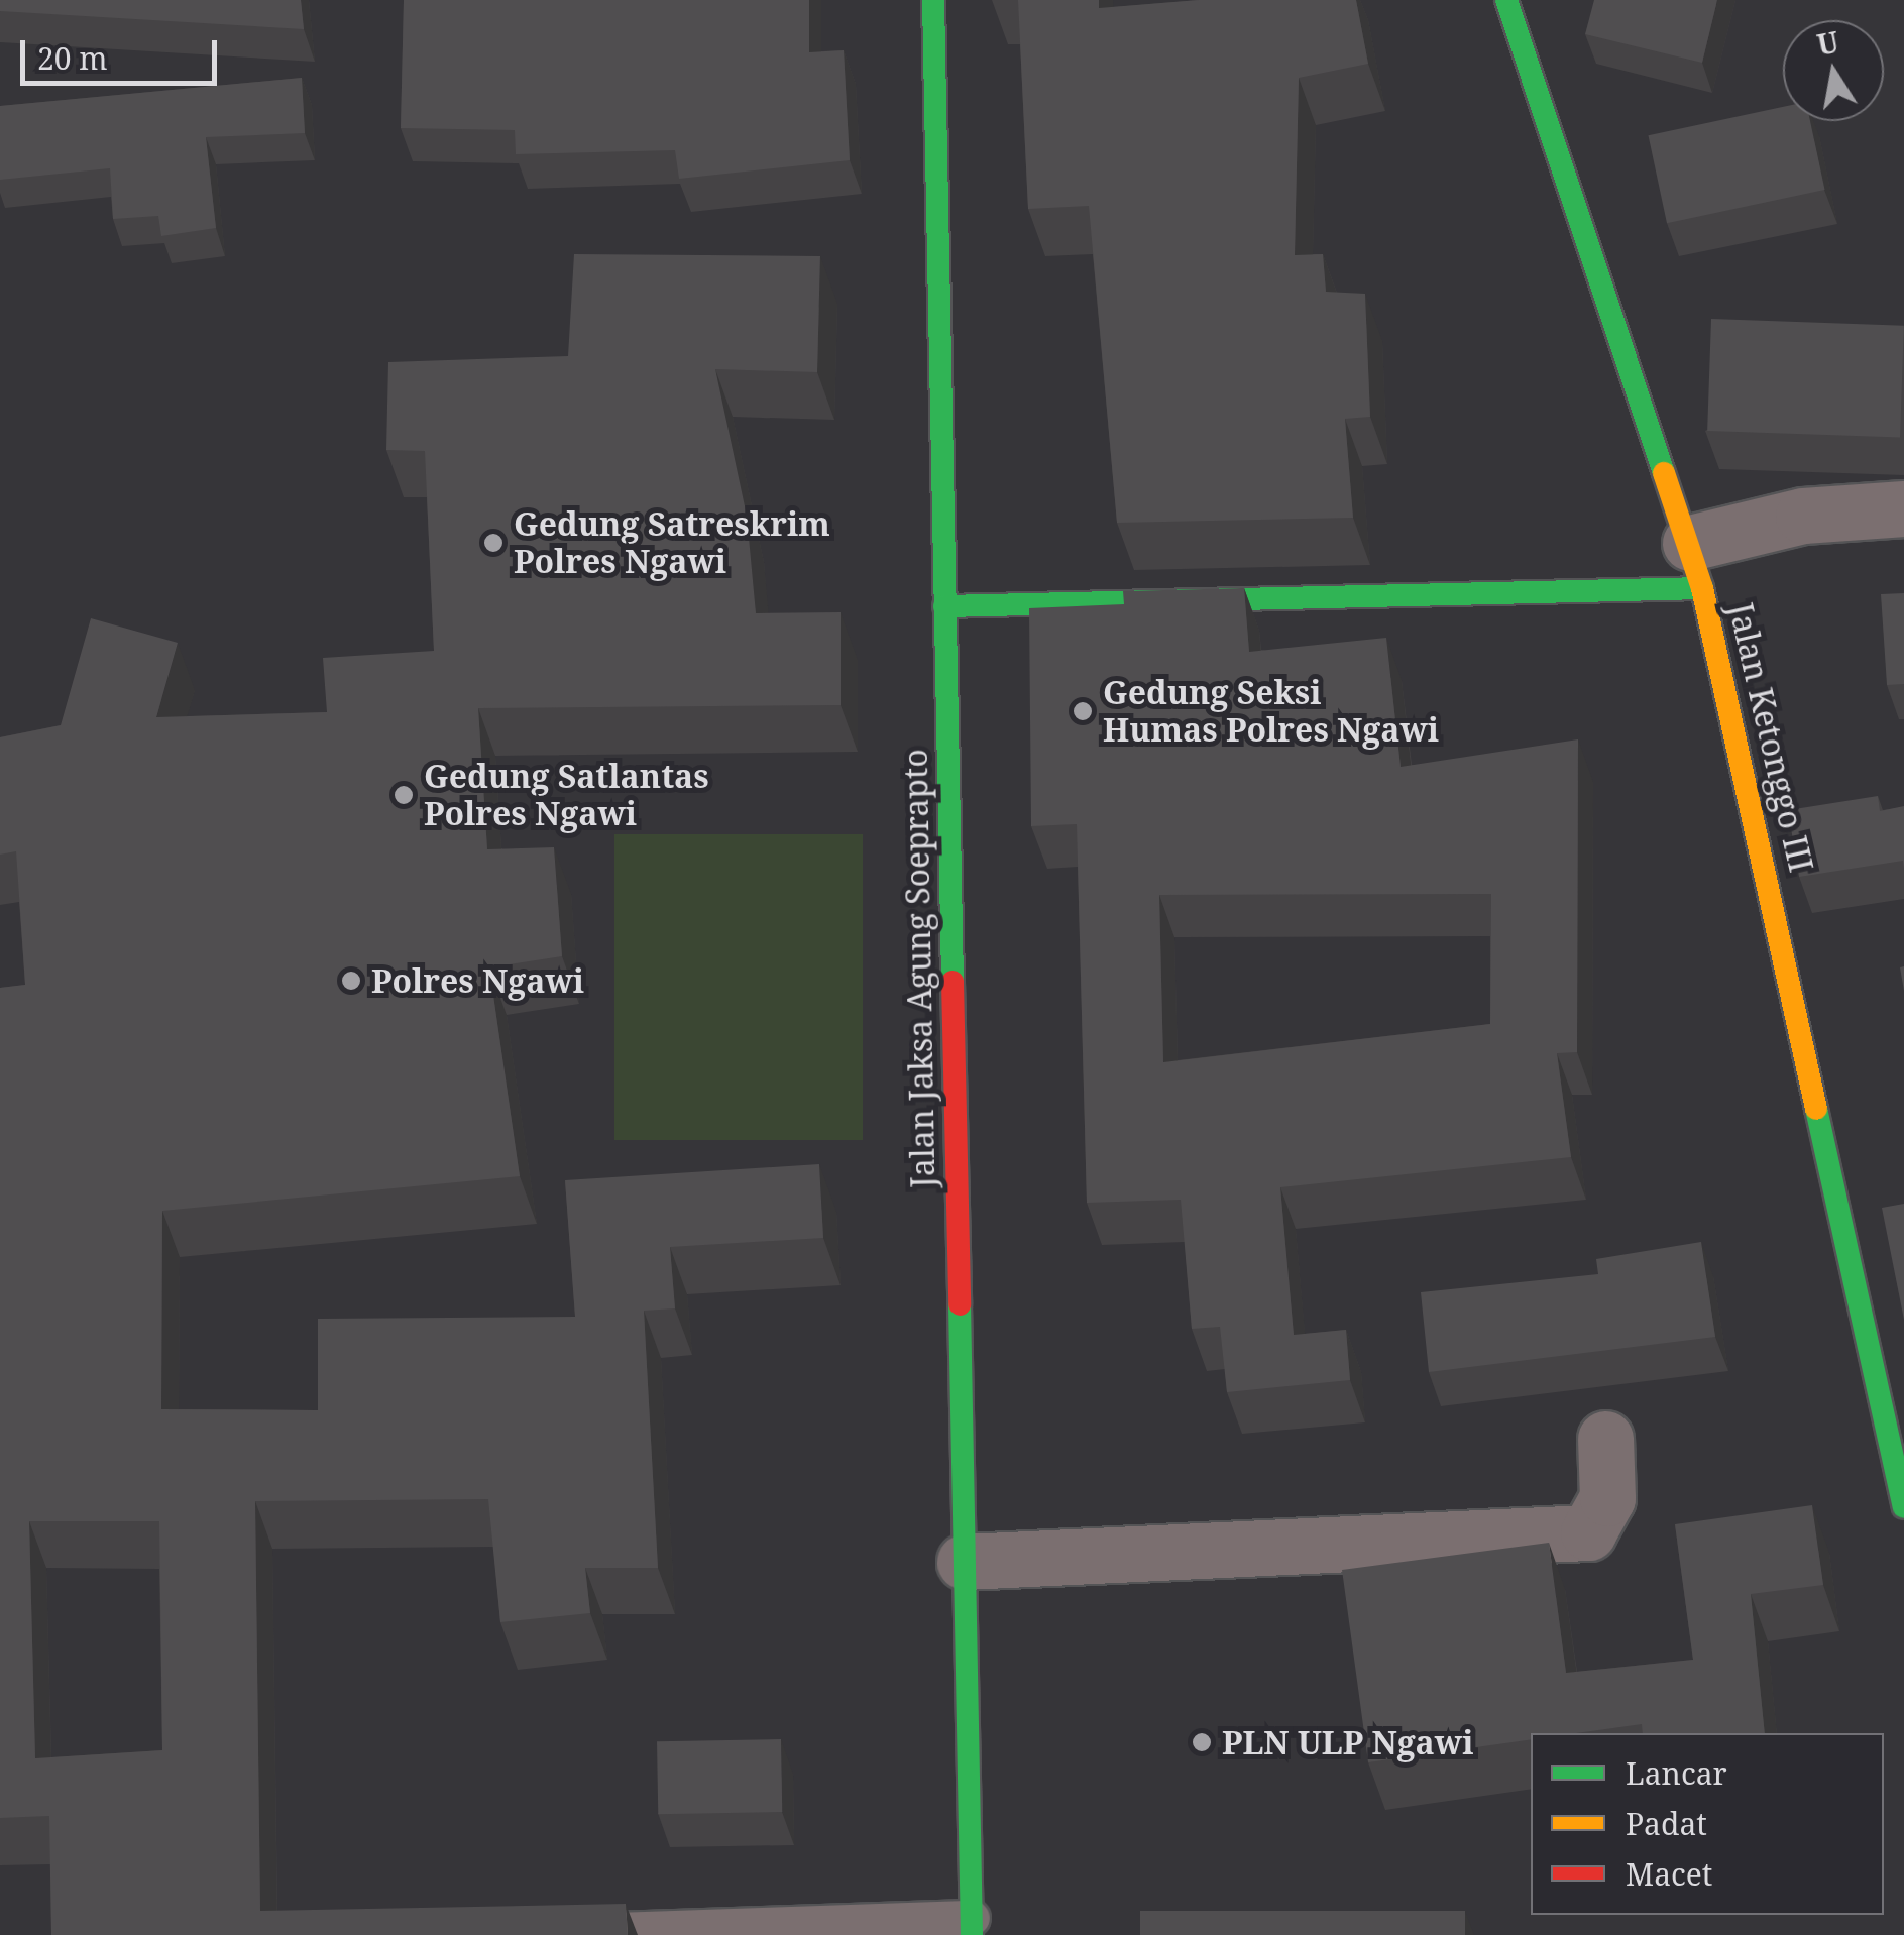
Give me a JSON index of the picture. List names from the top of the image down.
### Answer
{
  "streets": {
    "street": ["Jalan Ketonggo III", "Jalan Jaksa Agung Soeprapto"]
  },
  "places": [
    "Gedung Satreskrim Polres Ngawi",
    "Gedung Seksi Humas Polres Ngawi",
    "Gedung Satlantas Polres Ngawi",
    "Polres Ngawi",
    "PLN ULP Ngawi"
  ],
  "legend": ["Lancar", "Padat", "Macet"],
  "scale_bar": "20 m",
  "north": "top"
}
